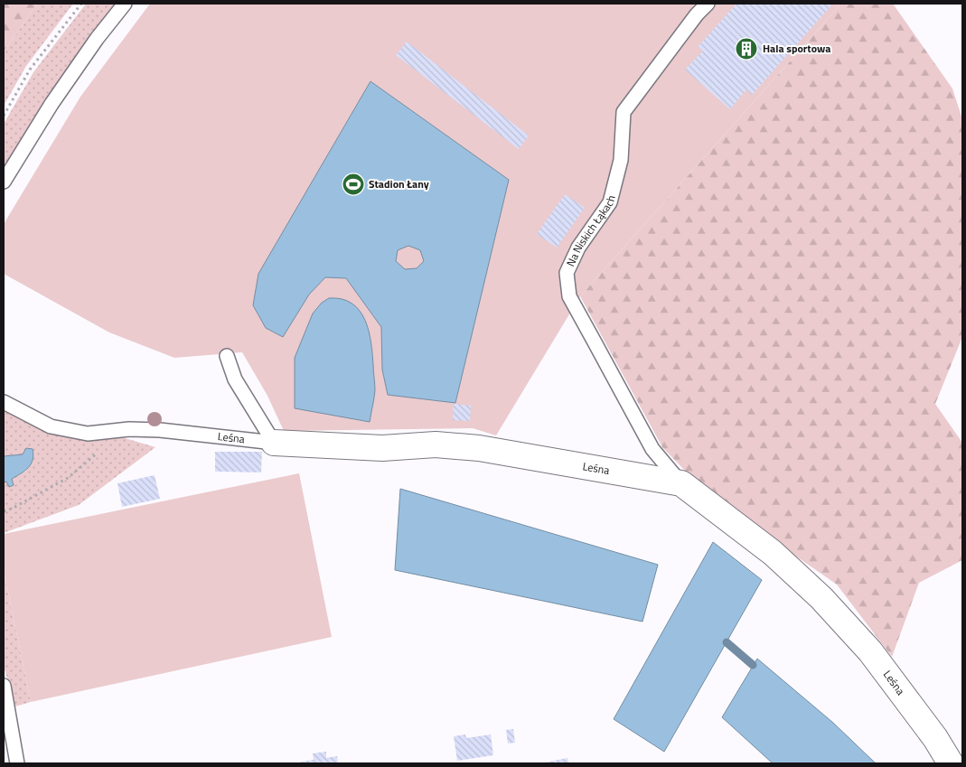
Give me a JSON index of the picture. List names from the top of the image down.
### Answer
{
  "streets": {
    "street": ["Leśna"],
    "lane": ["Na Niskich Łąkach"]
  },
  "crossings": [
    ["Na Niskich Łąkach", "Leśna"]
  ],
  "places": {
    "building": ["Hala sportowa"],
    "sports": ["Stadion Łany"]
  }
}
